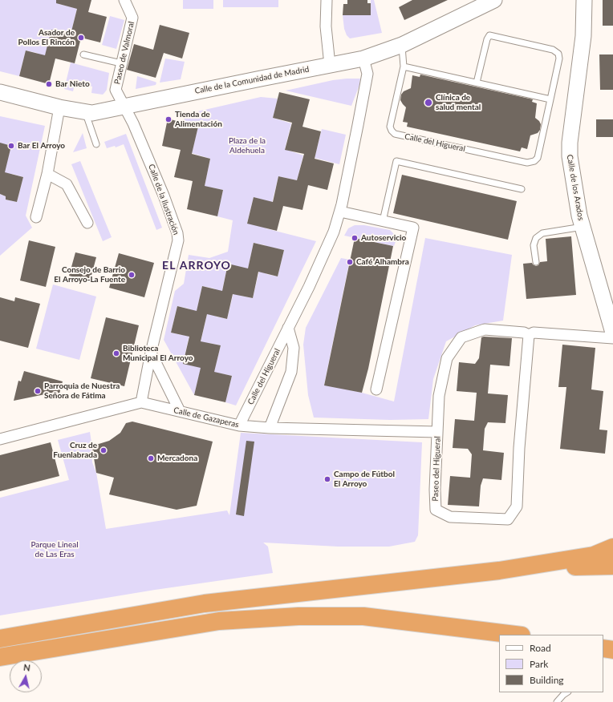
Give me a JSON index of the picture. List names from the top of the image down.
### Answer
{
  "streets": {
    "street": [
      "Paseo de Valmoral",
      "Calle de la Comunidad de Madrid",
      "Calle del Higueral",
      "Calle de los Arados",
      "Calle de la Ilustración",
      "Calle de Gazaperas",
      "Paseo del Higueral"
    ]
  },
  "crossings": [
    ["Paseo de Valmoral", "Calle de la Comunidad de Madrid"],
    ["Paseo de Valmoral", "Calle de la Ilustración"],
    ["Calle de la Comunidad de Madrid", "Calle del Higueral"],
    ["Calle de la Comunidad de Madrid", "Calle de la Ilustración"],
    ["Calle del Higueral", "Calle de Gazaperas"],
    ["Calle de la Ilustración", "Calle de Gazaperas"],
    ["Calle de Gazaperas", "Paseo del Higueral"]
  ],
  "districts": ["EL ARROYO"],
  "parks": ["Plaza de la Aldehuela", "Parque Lineal de Las Eras"],
  "places": [
    "Asador de Pollos El Rincón",
    "Bar Nieto",
    "Clínica de salud mental",
    "Tienda de Alimentación",
    "Bar El Arroyo",
    "Autoservicio",
    "Café Alhambra",
    "Consejo de Barrio El Arroyo-La Fuente",
    "Biblioteca Municipal El Arroyo",
    "Parroquia de Nuestra Señora de Fátima",
    "Cruz de Fuenlabrada",
    "Mercadona",
    "Campo de Fútbol El Arroyo"
  ],
  "legend": ["Road", "Park", "Building"],
  "north": "top"
}
